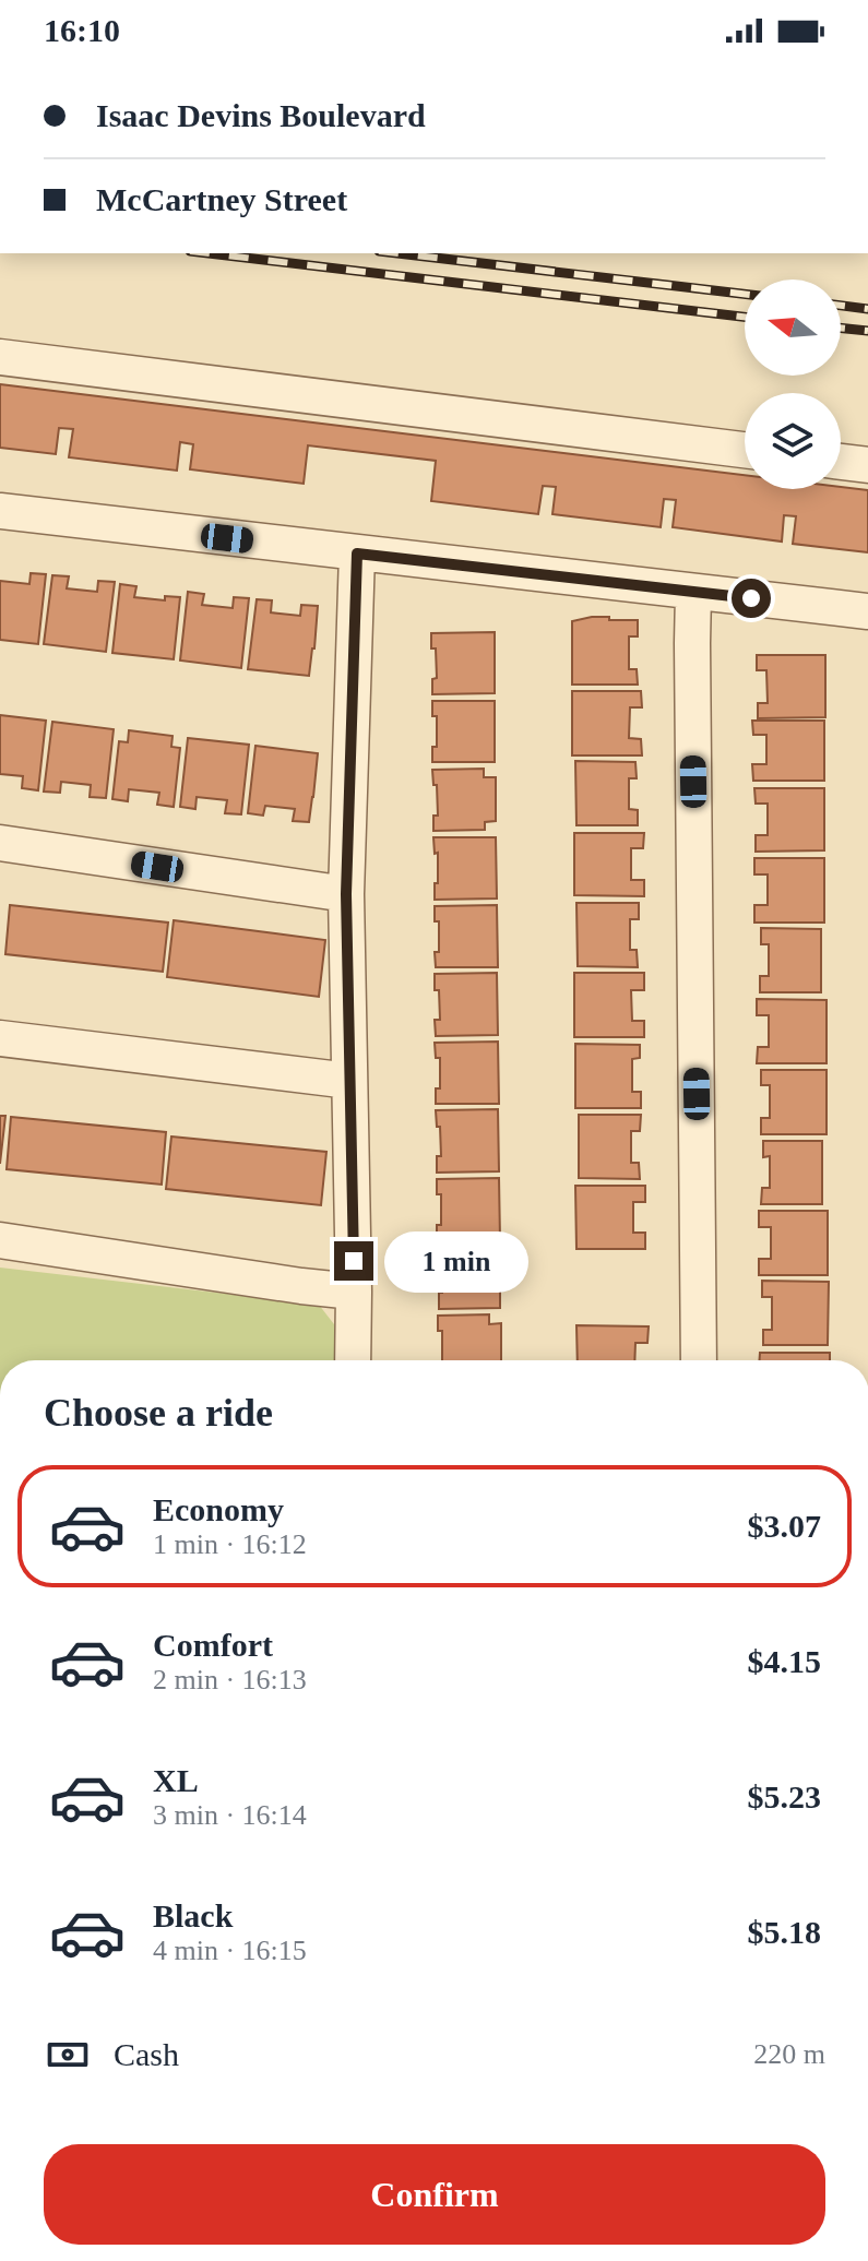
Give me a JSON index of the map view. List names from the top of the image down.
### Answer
{
  "north": "left",
  "page": {
    "status": "16:10",
    "banner": ["Isaac Devins Boulevard", "McCartney Street"],
    "bubble": "1 min",
    "heading": "Choose a ride",
    "list": [
      {
        "name": "Economy",
        "note": "1 min · 16:12",
        "value": "$3.07"
      },
      {
        "name": "Comfort",
        "note": "2 min · 16:13",
        "value": "$4.15"
      },
      {
        "name": "XL",
        "note": "3 min · 16:14",
        "value": "$5.23"
      },
      {
        "name": "Black",
        "note": "4 min · 16:15",
        "value": "$5.18"
      }
    ],
    "pay": ["Cash", "220 m"],
    "buttons": "Confirm"
  }
}
